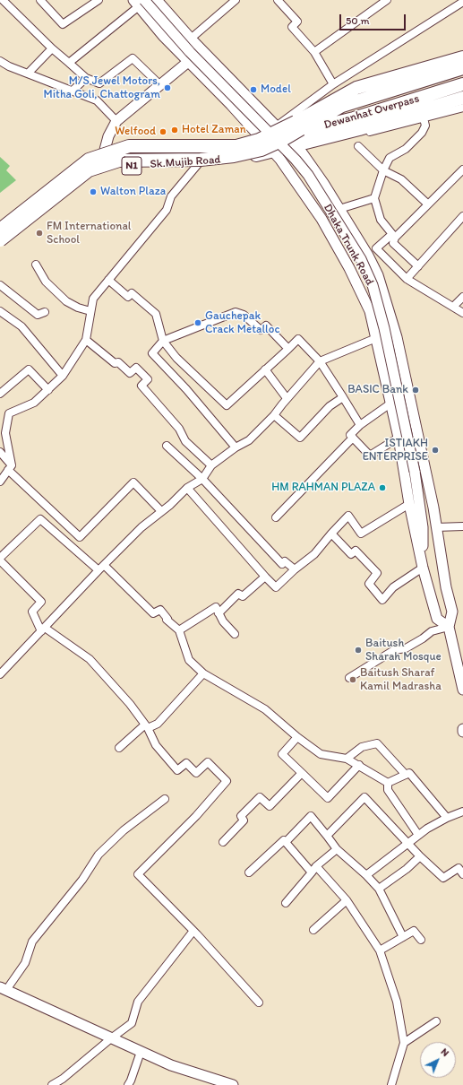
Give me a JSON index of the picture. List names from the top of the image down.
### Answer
{
  "streets": {
    "highway": ["Dewanhat Overpass", "Sk.Mujib Road", "N1"],
    "main road": ["Dhaka Trunk Road"]
  },
  "crossings": [
    ["Dewanhat Overpass", "Sk.Mujib Road"],
    ["Sk.Mujib Road", "Dhaka Trunk Road"]
  ],
  "places": [
    "M/S Jewel Motors, Mitha Goli, Chattogram",
    "Model",
    "Hotel Zaman",
    "Welfood",
    "Walton Plaza",
    "FM International School",
    "Gauchepak Crack Metalloc",
    "BASIC Bank",
    "ISTIAKH ENTERPRISE",
    "HM RAHMAN PLAZA",
    "Baitush Sharah Mosque",
    "Baitush Sharaf Kamil Madrasha"
  ],
  "scale_bar": "50 m",
  "north": "top right"
}
